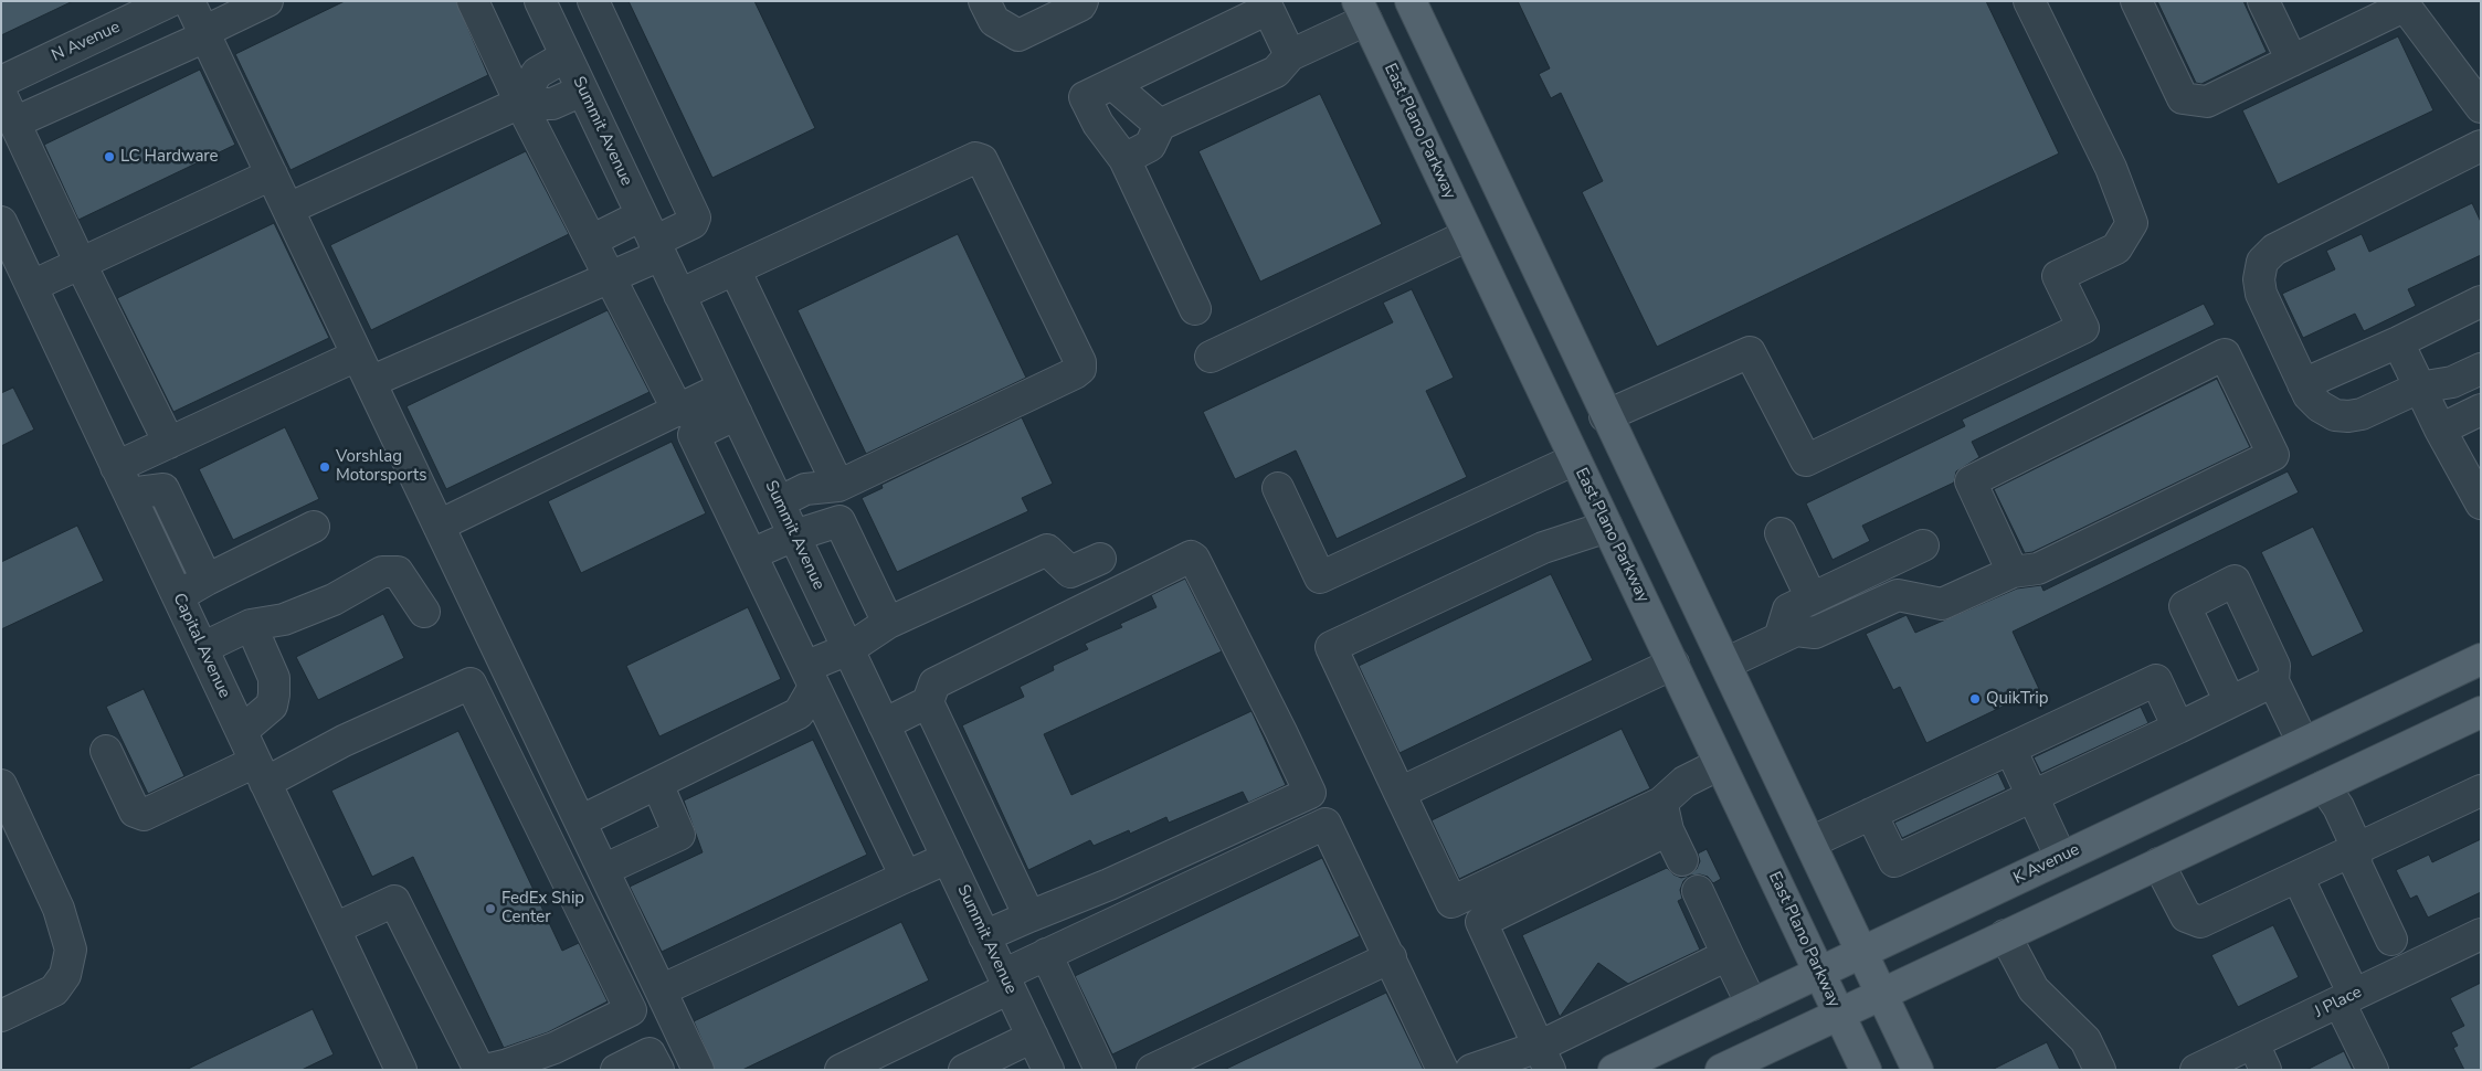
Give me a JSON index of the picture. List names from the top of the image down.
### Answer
{
  "streets": {
    "main road": ["East Plano Parkway", "K Avenue"],
    "street": [
      "N Avenue",
      "Summit Avenue",
      "Capital Avenue",
      "J Place"
    ]
  },
  "crossings": [
    ["East Plano Parkway", "K Avenue"]
  ],
  "places": [
    "LC Hardware",
    "Vorshlag Motorsports",
    "QuikTrip",
    "FedEx Ship Center"
  ]
}
